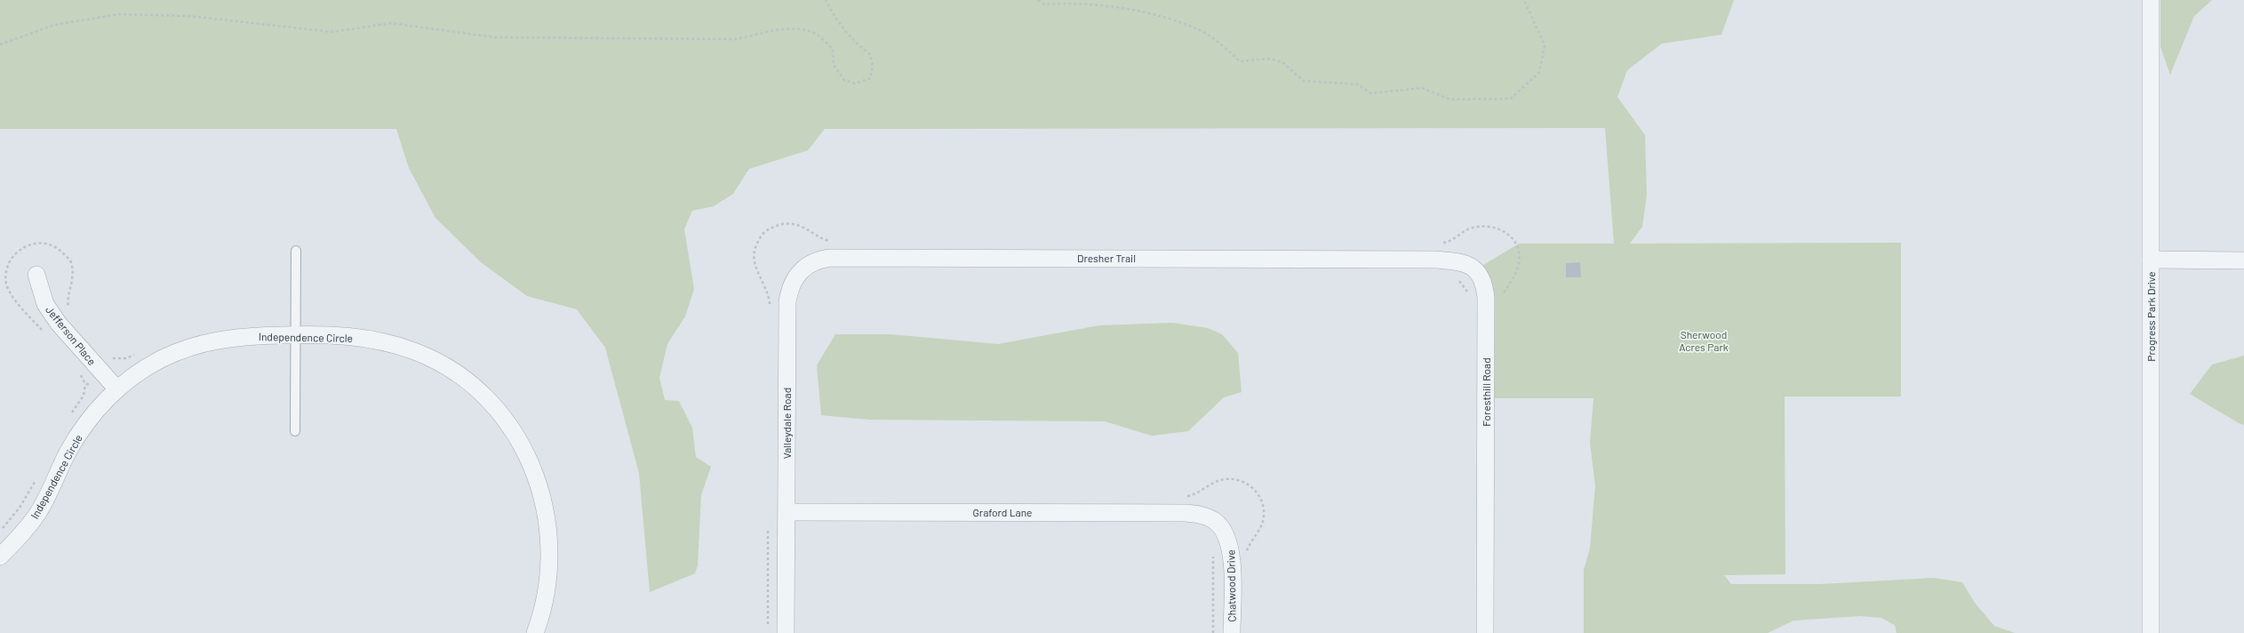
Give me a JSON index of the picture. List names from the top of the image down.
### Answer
{
  "streets": {
    "street": [
      "Dresher Trail",
      "Progress Park Drive",
      "Jefferson Place",
      "Independence Circle",
      "Foresthill Road",
      "Valleydale Road",
      "Graford Lane",
      "Chatwood Drive"
    ]
  },
  "crossings": [
    ["Dresher Trail", "Foresthill Road"],
    ["Dresher Trail", "Valleydale Road"],
    ["Jefferson Place", "Independence Circle"],
    ["Valleydale Road", "Graford Lane"],
    ["Graford Lane", "Chatwood Drive"]
  ],
  "parks": ["Sherwood Acres Park"]
}
